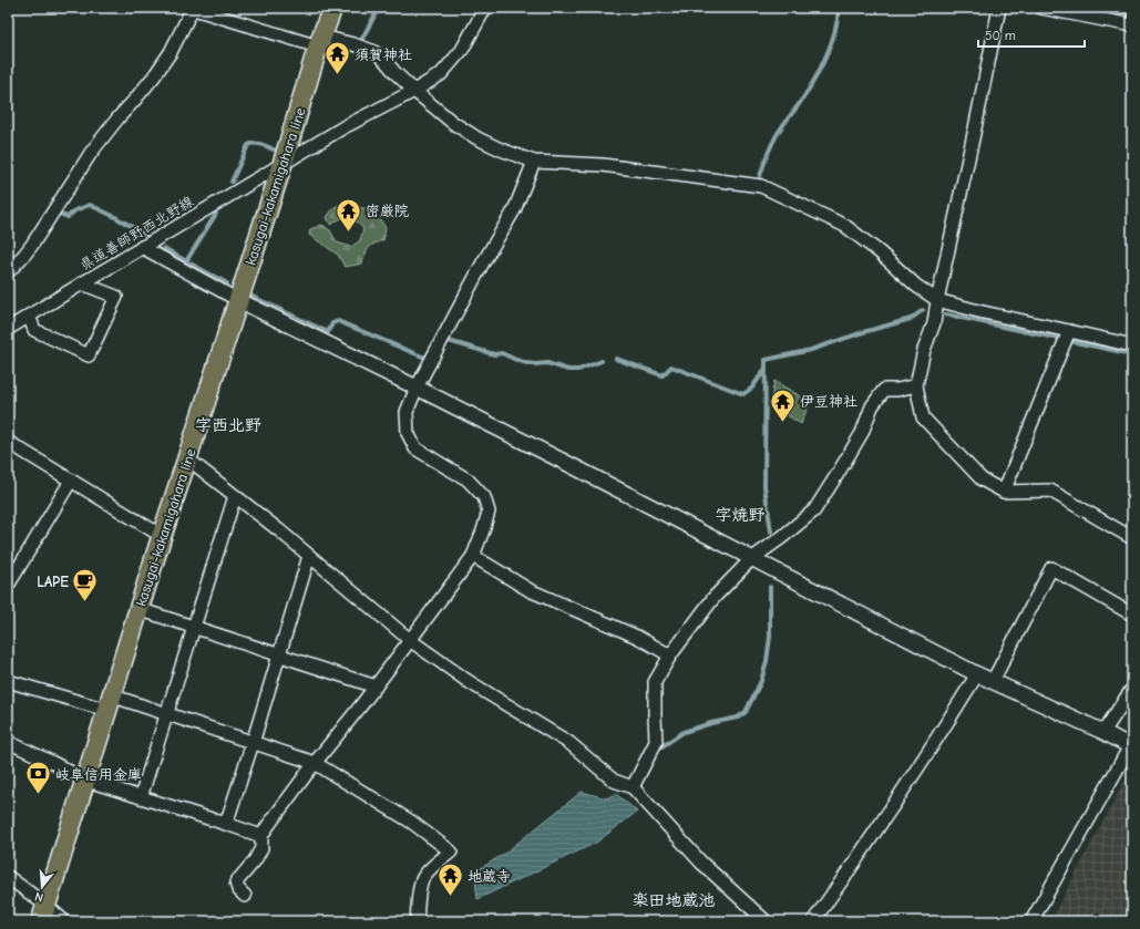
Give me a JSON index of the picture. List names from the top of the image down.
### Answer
{
  "streets": {
    "main road": ["kasugai-kakamigahara line"],
    "street": ["県道善師野西北野線"]
  },
  "crossings": [
    ["kasugai-kakamigahara line", "県道善師野西北野線"]
  ],
  "districts": ["字西北野", "字焼野", "楽田地蔵池"],
  "places": {
    "temple": [
      "須賀神社",
      "密厳院",
      "伊豆神社",
      "地蔵寺"
    ],
    "cafe": ["LAPE"],
    "bank": ["岐阜信用金庫"]
  },
  "scale_bar": "50 m",
  "north": "bottom"
}
